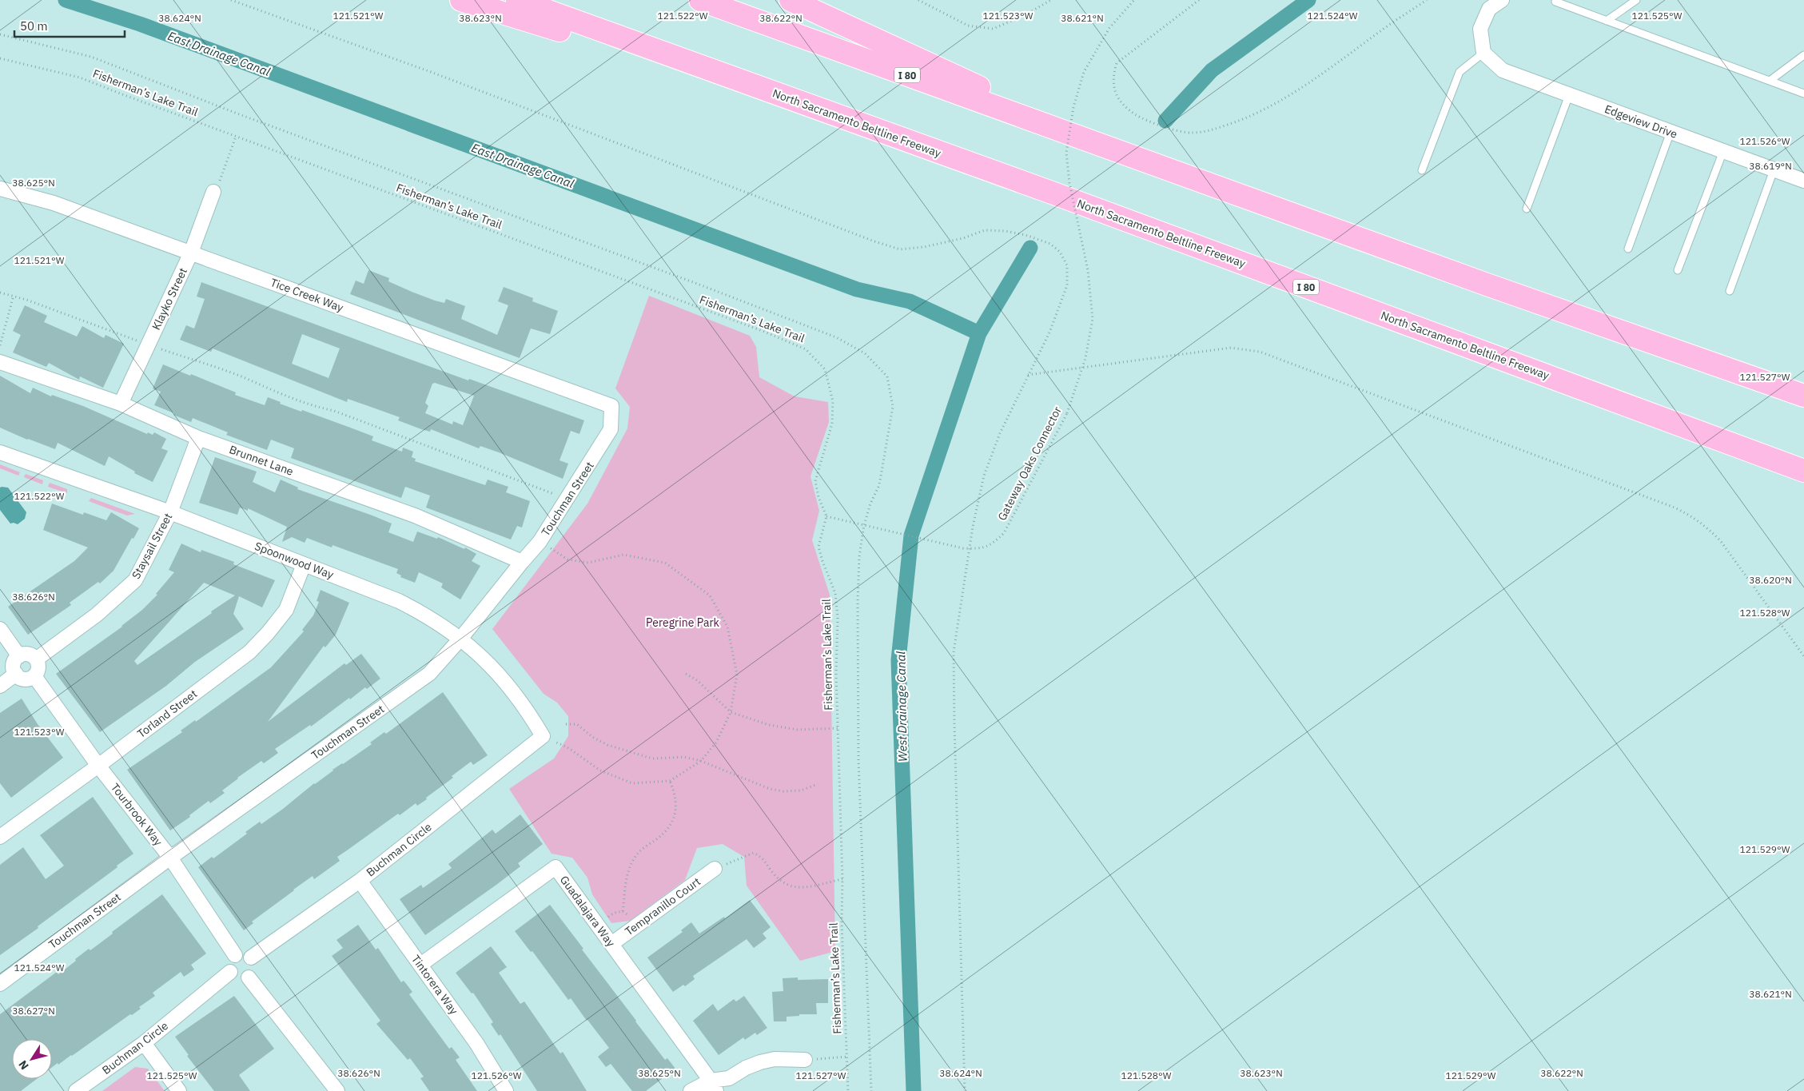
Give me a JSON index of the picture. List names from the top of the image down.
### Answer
{
  "streets": {
    "highway": ["I 80", "North Sacramento Beltline Freeway"],
    "street": [
      "Edgeview Drive",
      "Tice Creek Way",
      "Klayko Street",
      "Brunnet Lane",
      "Touchman Street",
      "Staysail Street",
      "Spoonwood Way",
      "Torland Street",
      "Tourbrook Way",
      "Buchman Circle",
      "Tempranillo Court",
      "Guadalajara Way",
      "Tintorera Way"
    ],
    "path": ["Fisherman’s Lake Trail", "Gateway Oaks Connector"]
  },
  "crossings": [
    ["Fisherman’s Lake Trail", "Gateway Oaks Connector"],
    ["Tice Creek Way", "Klayko Street"],
    ["Tice Creek Way", "Touchman Street"],
    ["Klayko Street", "Brunnet Lane"],
    ["Brunnet Lane", "Touchman Street"],
    ["Brunnet Lane", "Staysail Street"],
    ["Touchman Street", "Spoonwood Way"],
    ["Touchman Street", "Tourbrook Way"],
    ["Staysail Street", "Spoonwood Way"],
    ["Staysail Street", "Tourbrook Way"],
    ["Spoonwood Way", "Torland Street"],
    ["Spoonwood Way", "Buchman Circle"],
    ["Torland Street", "Tourbrook Way"],
    ["Tourbrook Way", "Buchman Circle"],
    ["Buchman Circle", "Tintorera Way"],
    ["Tempranillo Court", "Guadalajara Way"],
    ["Guadalajara Way", "Tintorera Way"]
  ],
  "water": ["East Drainage Canal", "West Drainage Canal"],
  "parks": ["Peregrine Park"],
  "scale_bar": "50 m",
  "north": "bottom left",
  "coordinates": [
    "121.521°W",
    "121.522°W",
    "121.523°W",
    "121.524°W",
    "121.525°W",
    "38.624°N",
    "38.623°N",
    "38.622°N",
    "38.621°N",
    "121.526°W",
    "38.619°N",
    "38.625°N",
    "121.527°W",
    "38.620°N",
    "38.626°N",
    "121.528°W",
    "121.529°W",
    "38.627°N"
  ]
}
